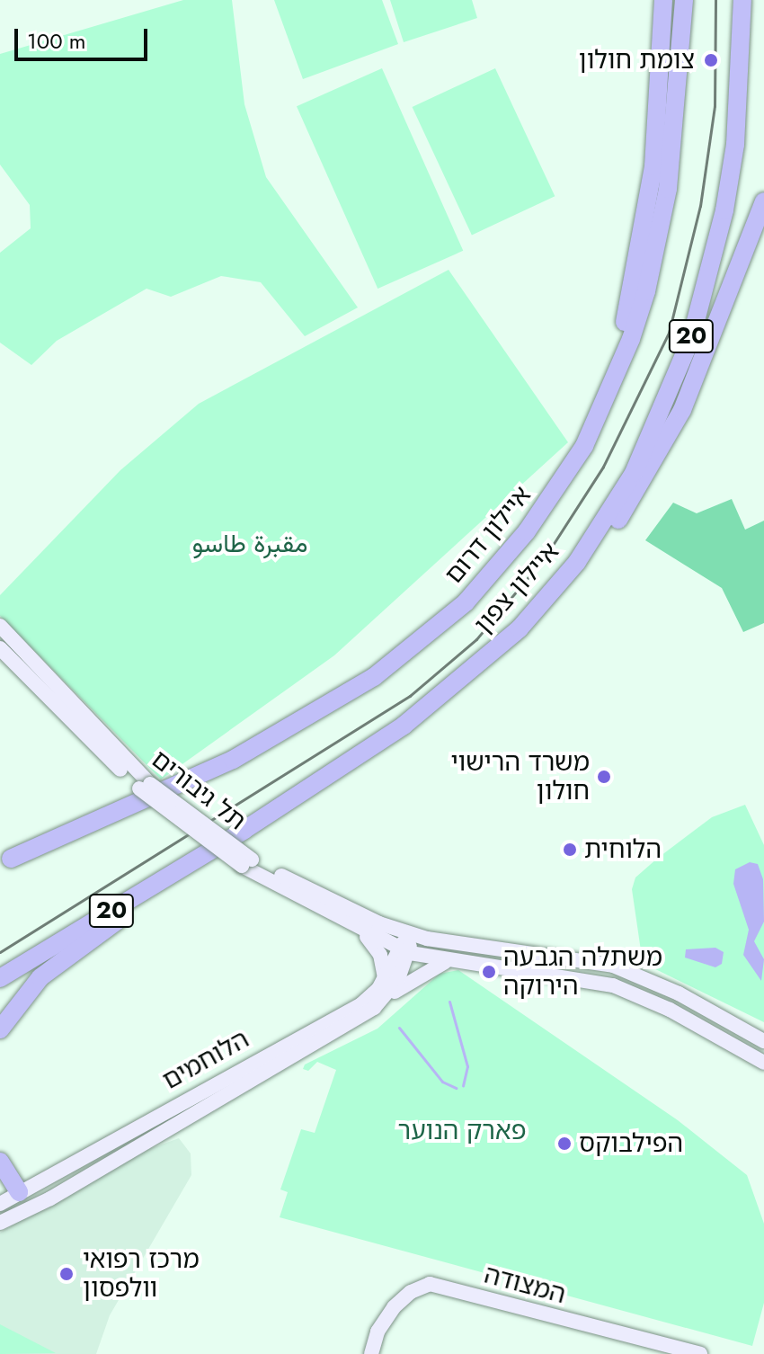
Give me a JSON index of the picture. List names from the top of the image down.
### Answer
{
  "streets": {
    "highway": ["20", "איילון דרום", "איילון צפון"],
    "main road": ["תל גיבורים", "הלוחמים", "המצודה"]
  },
  "crossings": [
    ["תל גיבורים", "הלוחמים"]
  ],
  "parks": ["مقبرة طاسو", "פארק הנוער"],
  "places": [
    "צומת חולון",
    "משרד הרישוי חולון",
    "הלוחית",
    "משתלה הגבעה הירוקה",
    "הפילבוקס",
    "מרכז רפואי וולפסון"
  ],
  "scale_bar": "100 m"
}
